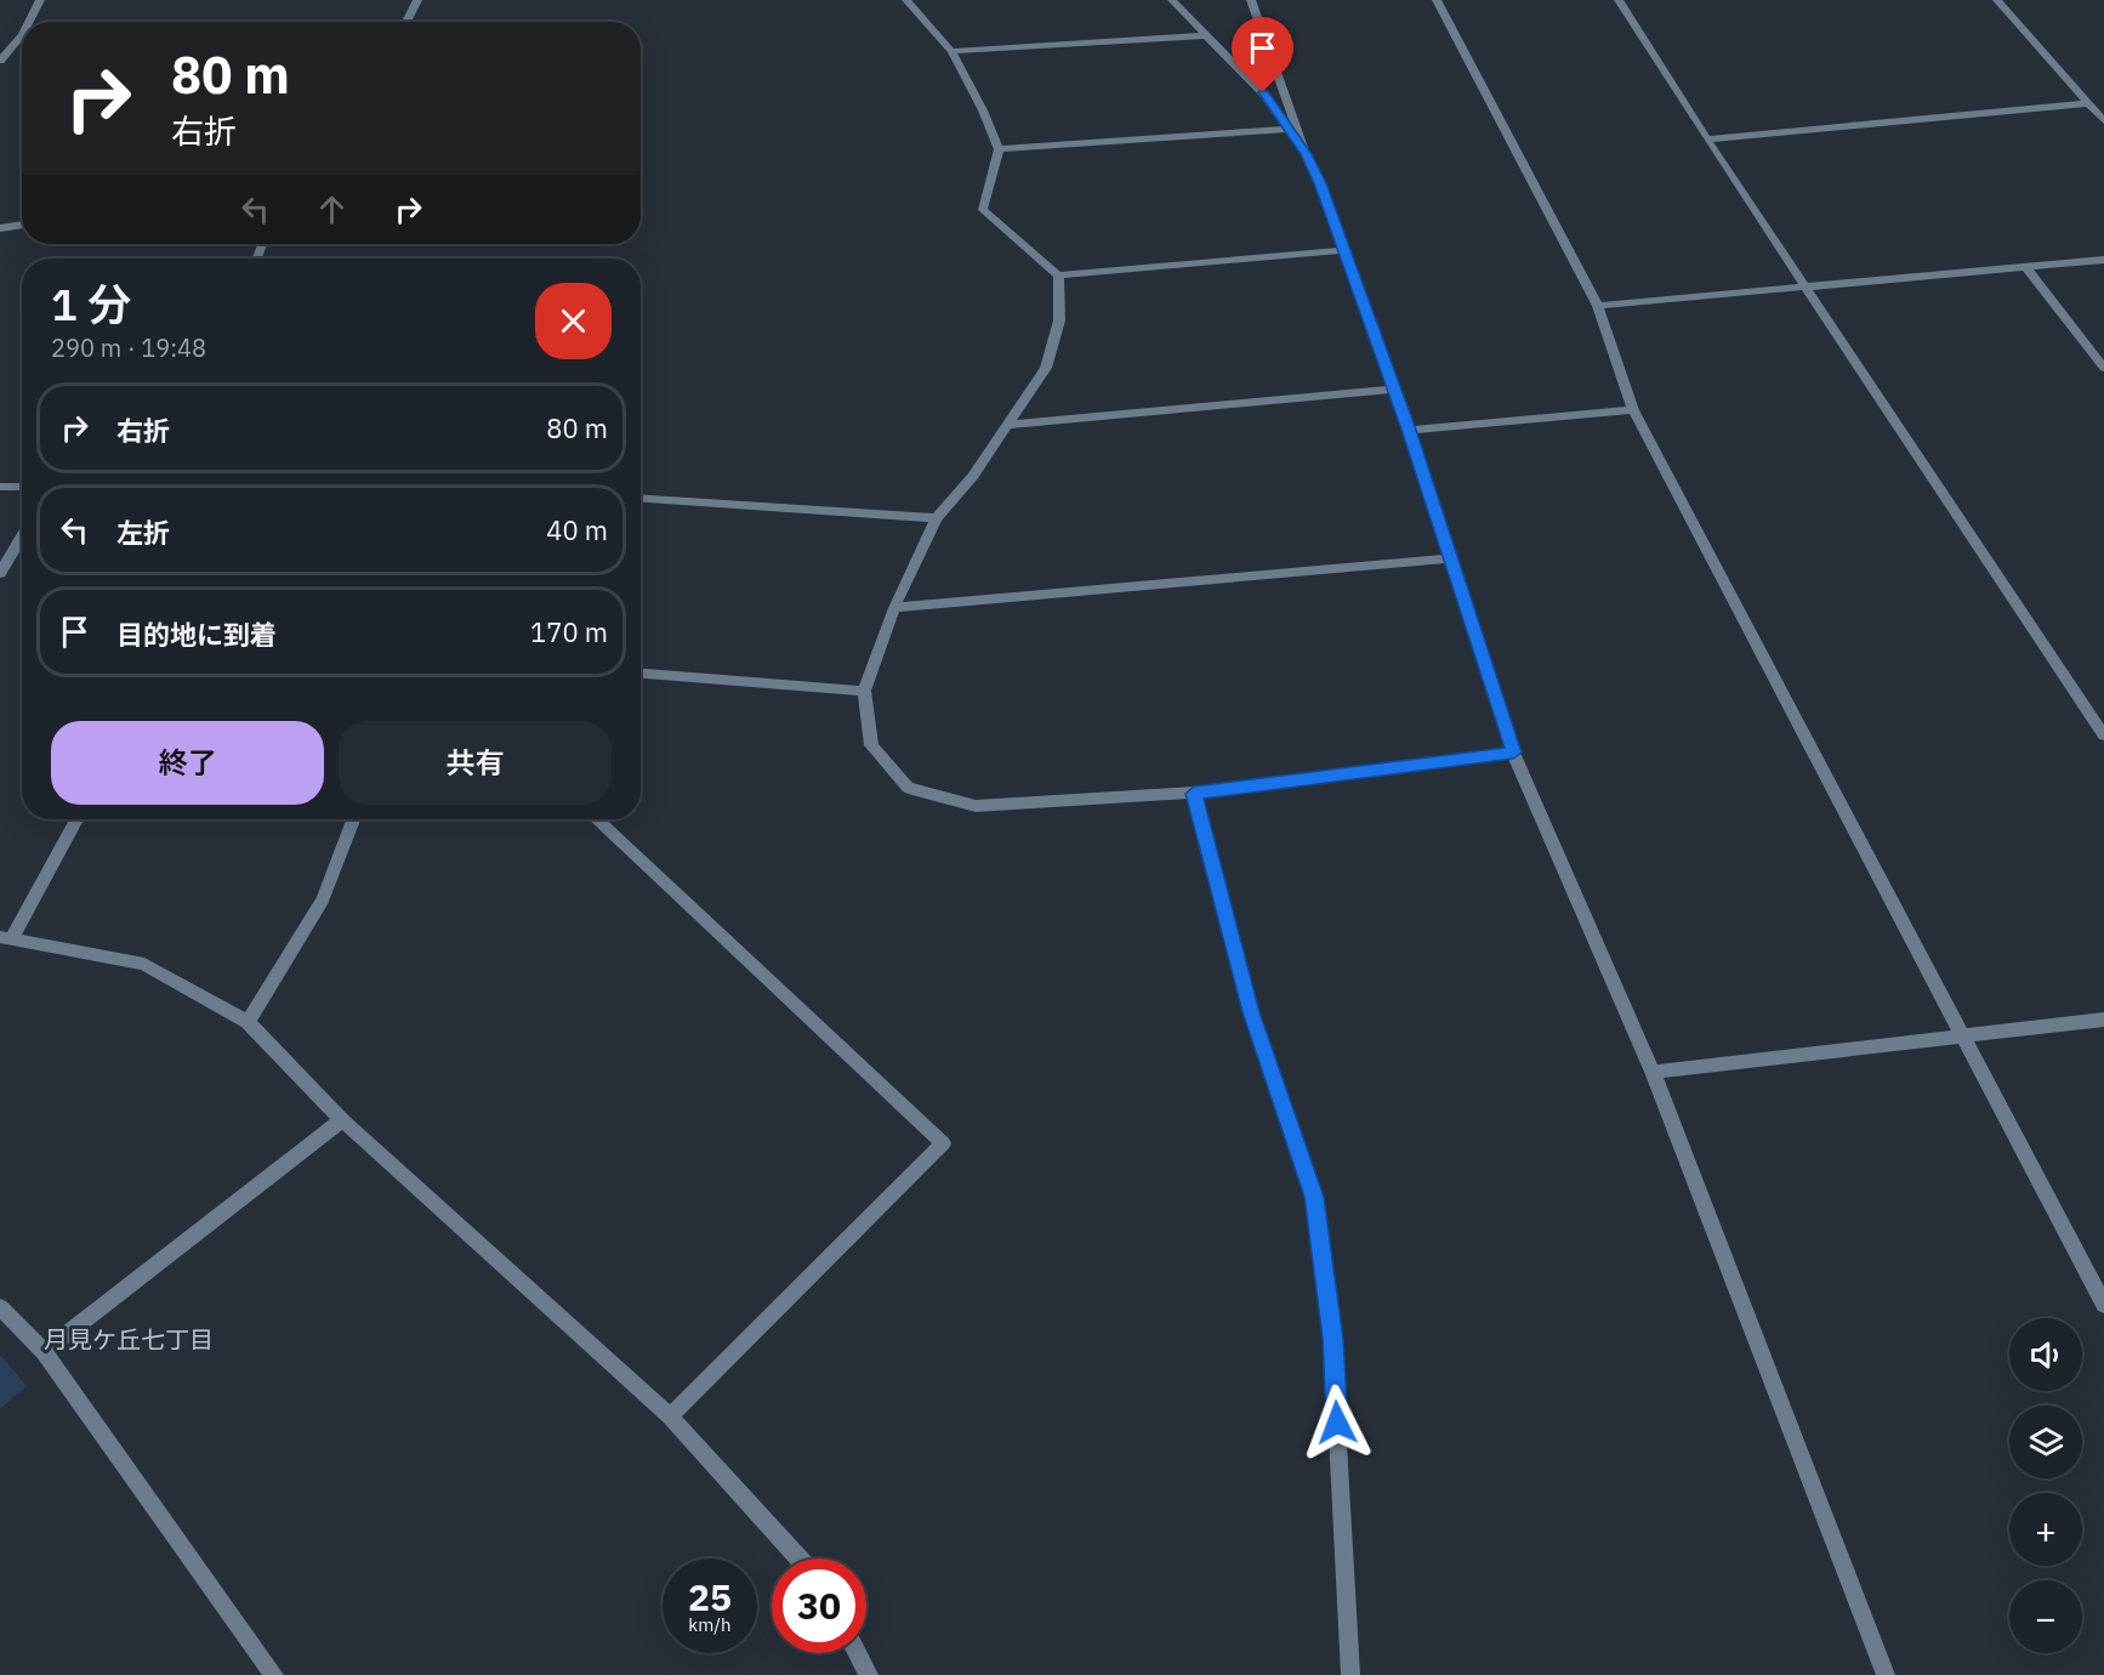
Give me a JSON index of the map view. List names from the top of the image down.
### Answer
{
  "districts": ["月見ケ丘七丁目"],
  "page": {
    "turn": ["80 m", "右折"],
    "heading": ["1 分", "290 m · 19:48"],
    "list": [
      {
        "name": "右折",
        "value": "80 m"
      },
      {
        "name": "左折",
        "value": "40 m"
      },
      {
        "name": "目的地に到着",
        "value": "170 m"
      }
    ],
    "buttons": ["終了", "共有"],
    "map_buttons": ["+", "−"],
    "speed": "25 km/h",
    "limit": "30"
  }
}
